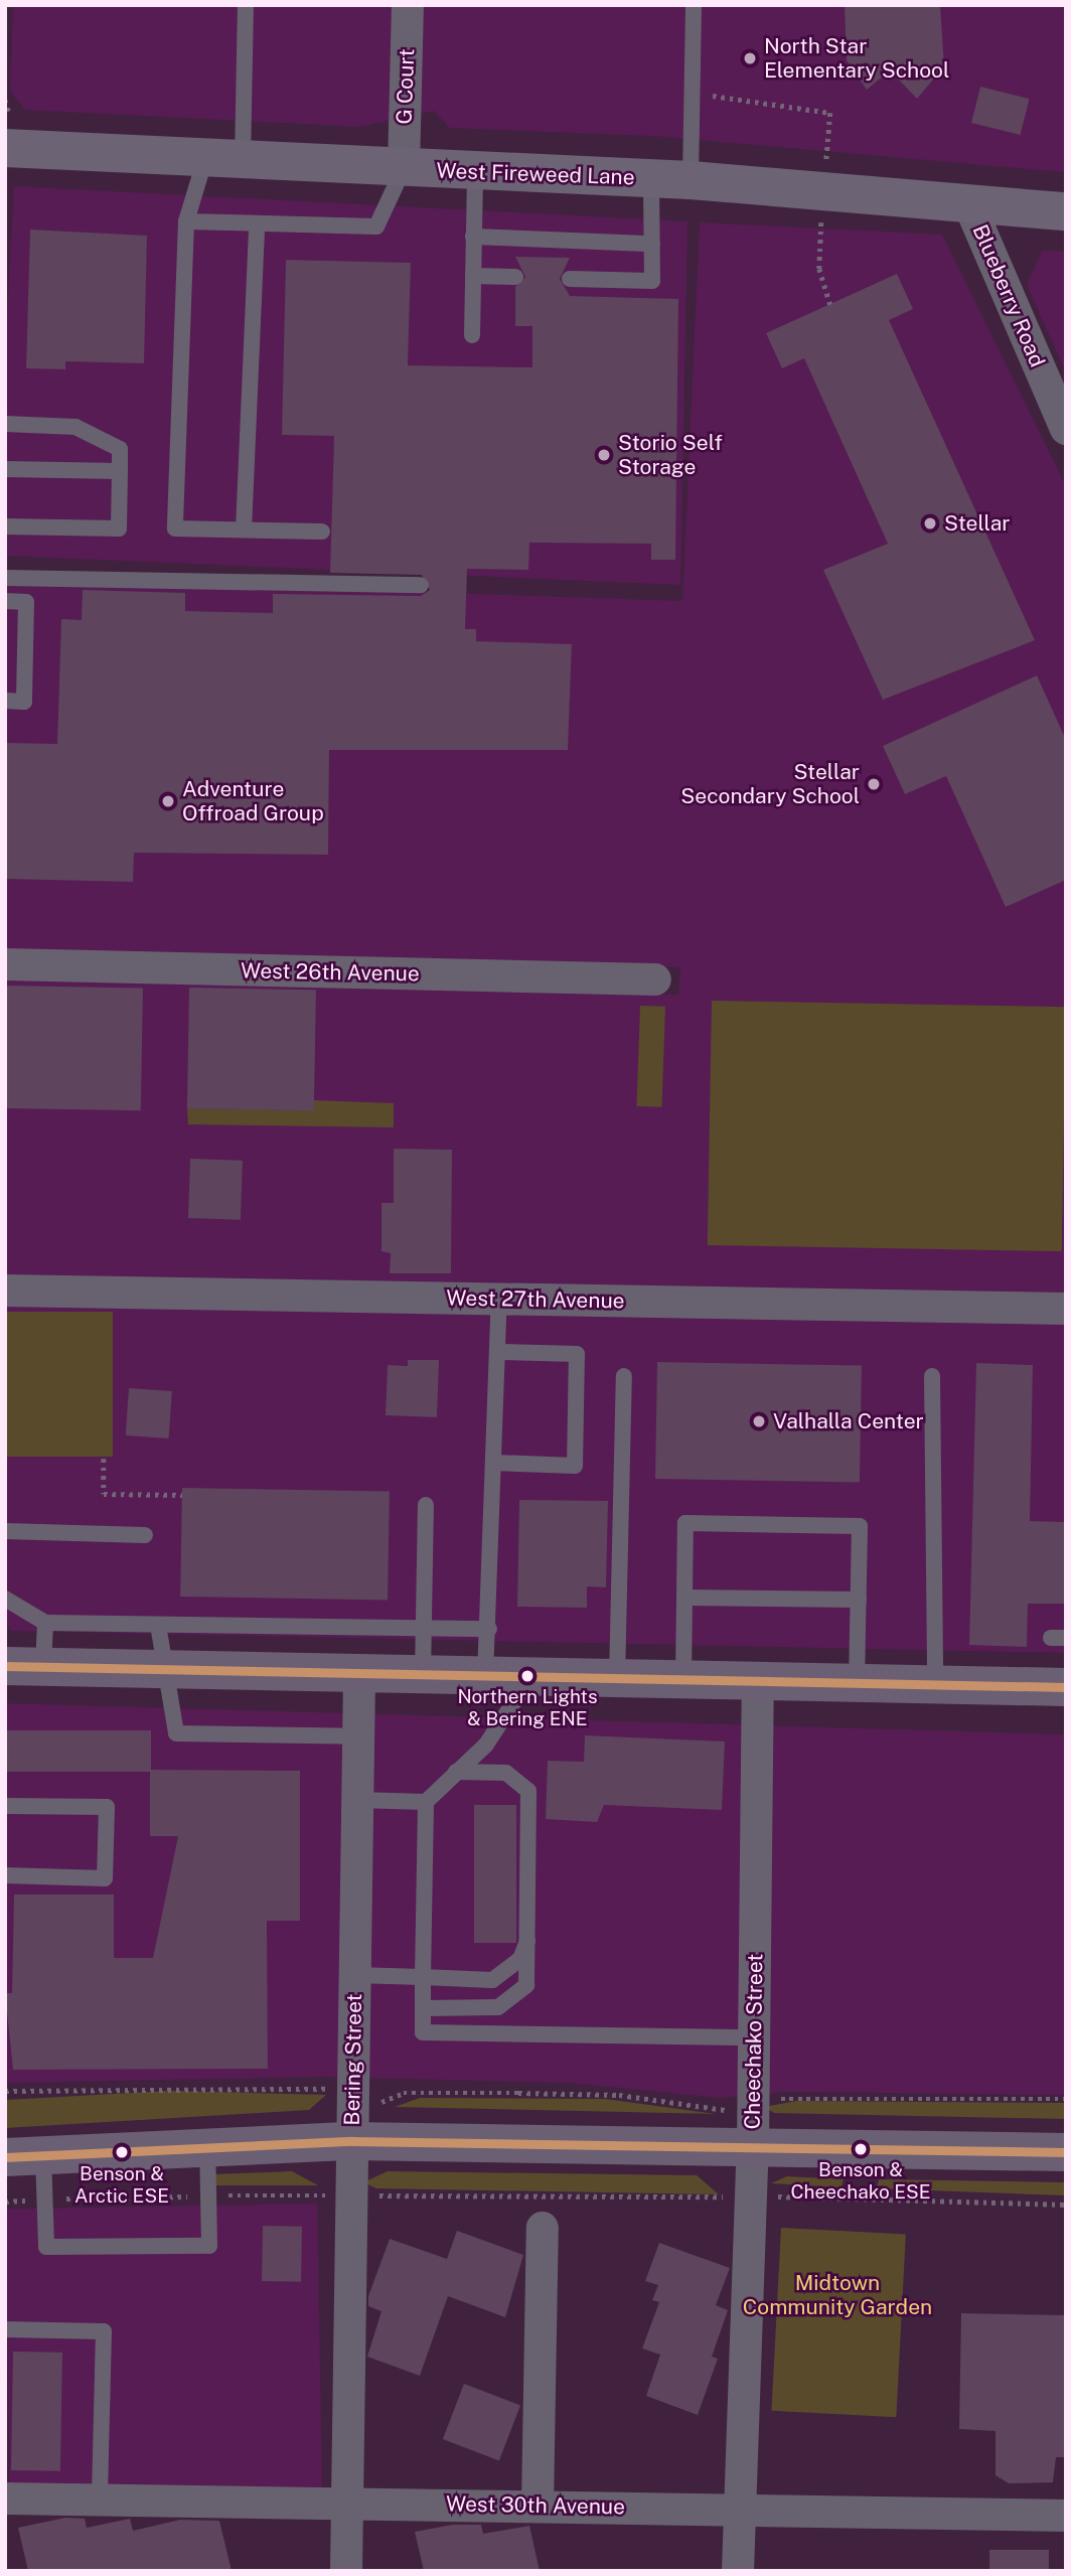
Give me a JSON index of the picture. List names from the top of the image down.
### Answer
{
  "streets": {
    "main road": ["West Fireweed Lane"],
    "street": [
      "G Court",
      "Blueberry Road",
      "West 26th Avenue",
      "West 27th Avenue",
      "Cheechako Street",
      "Bering Street",
      "West 30th Avenue"
    ]
  },
  "crossings": [
    ["G Court", "West Fireweed Lane"],
    ["West Fireweed Lane", "Blueberry Road"],
    ["Cheechako Street", "West 30th Avenue"],
    ["Bering Street", "West 30th Avenue"]
  ],
  "parks": ["Midtown Community Garden"],
  "places": [
    "North Star Elementary School",
    "Storio Self Storage",
    "Stellar",
    "Stellar Secondary School",
    "Adventure Offroad Group",
    "Valhalla Center",
    "Northern Lights & Bering ENE",
    "Benson & Cheechako ESE",
    "Benson & Arctic ESE"
  ]
}
